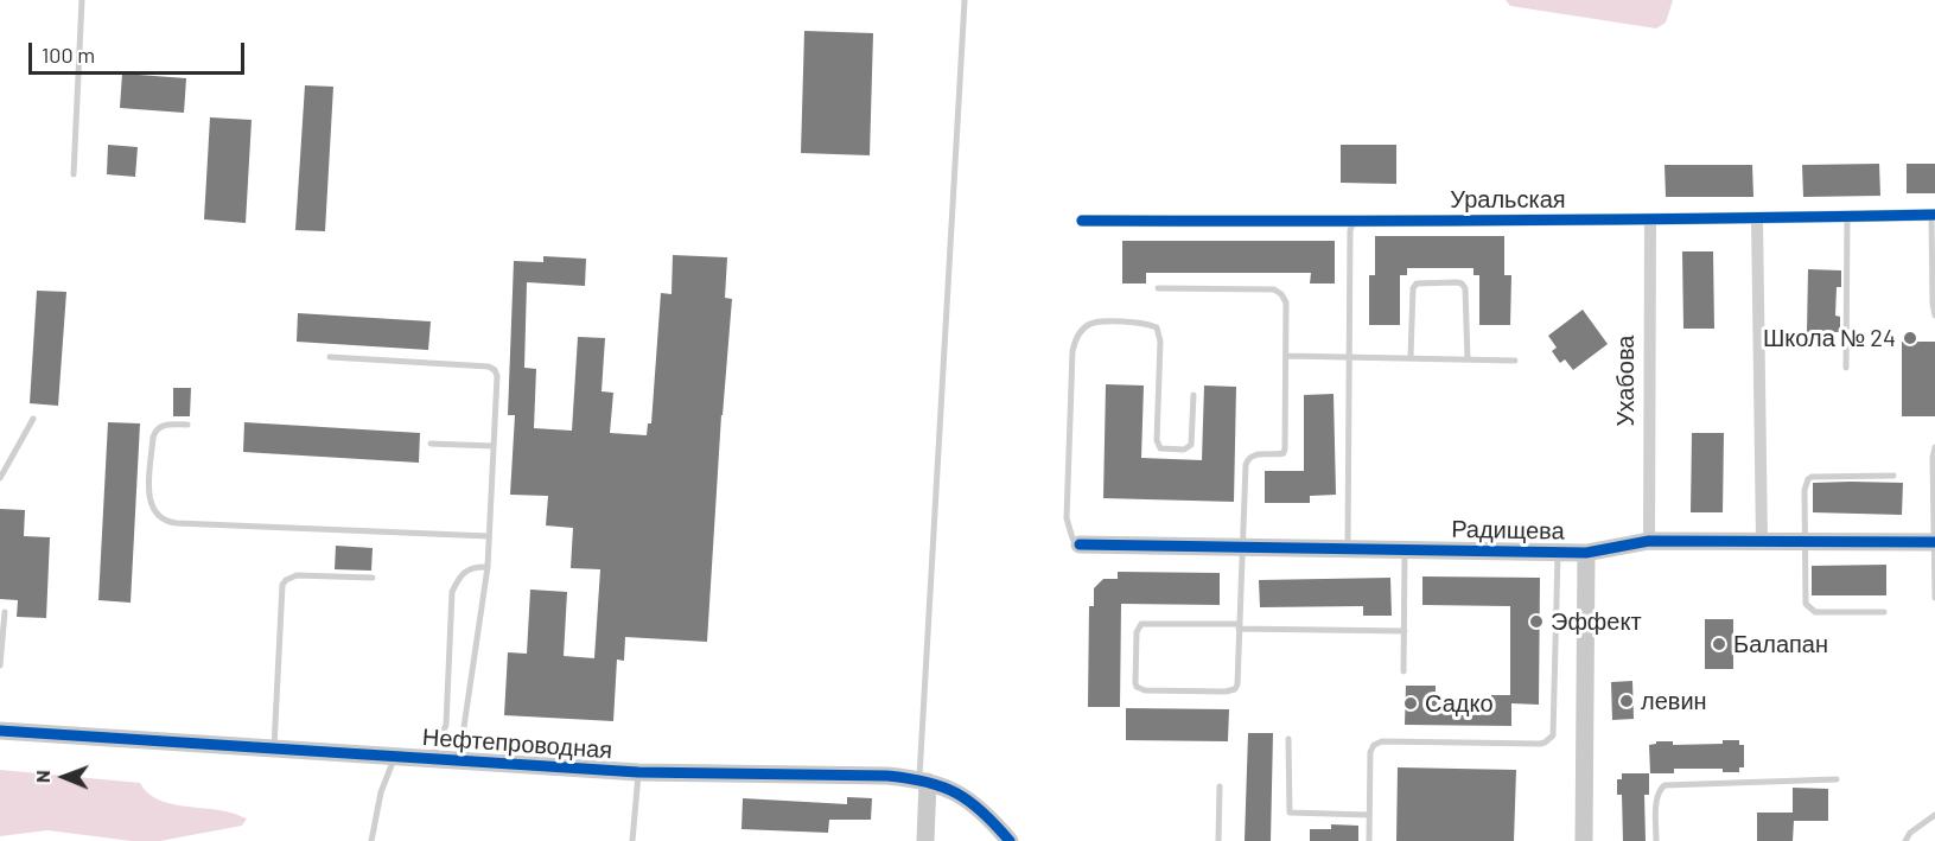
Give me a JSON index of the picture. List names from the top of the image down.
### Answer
{
  "streets": {
    "street": [
      "Уральская",
      "Ухабова",
      "Радищева",
      "Нефтепроводная"
    ]
  },
  "crossings": [
    ["Уральская", "Ухабова"],
    ["Ухабова", "Радищева"]
  ],
  "places": [
    "Школа № 24",
    "Эффект",
    "Балапан",
    "левин",
    "Садко"
  ],
  "scale_bar": "100 m",
  "north": "left"
}
